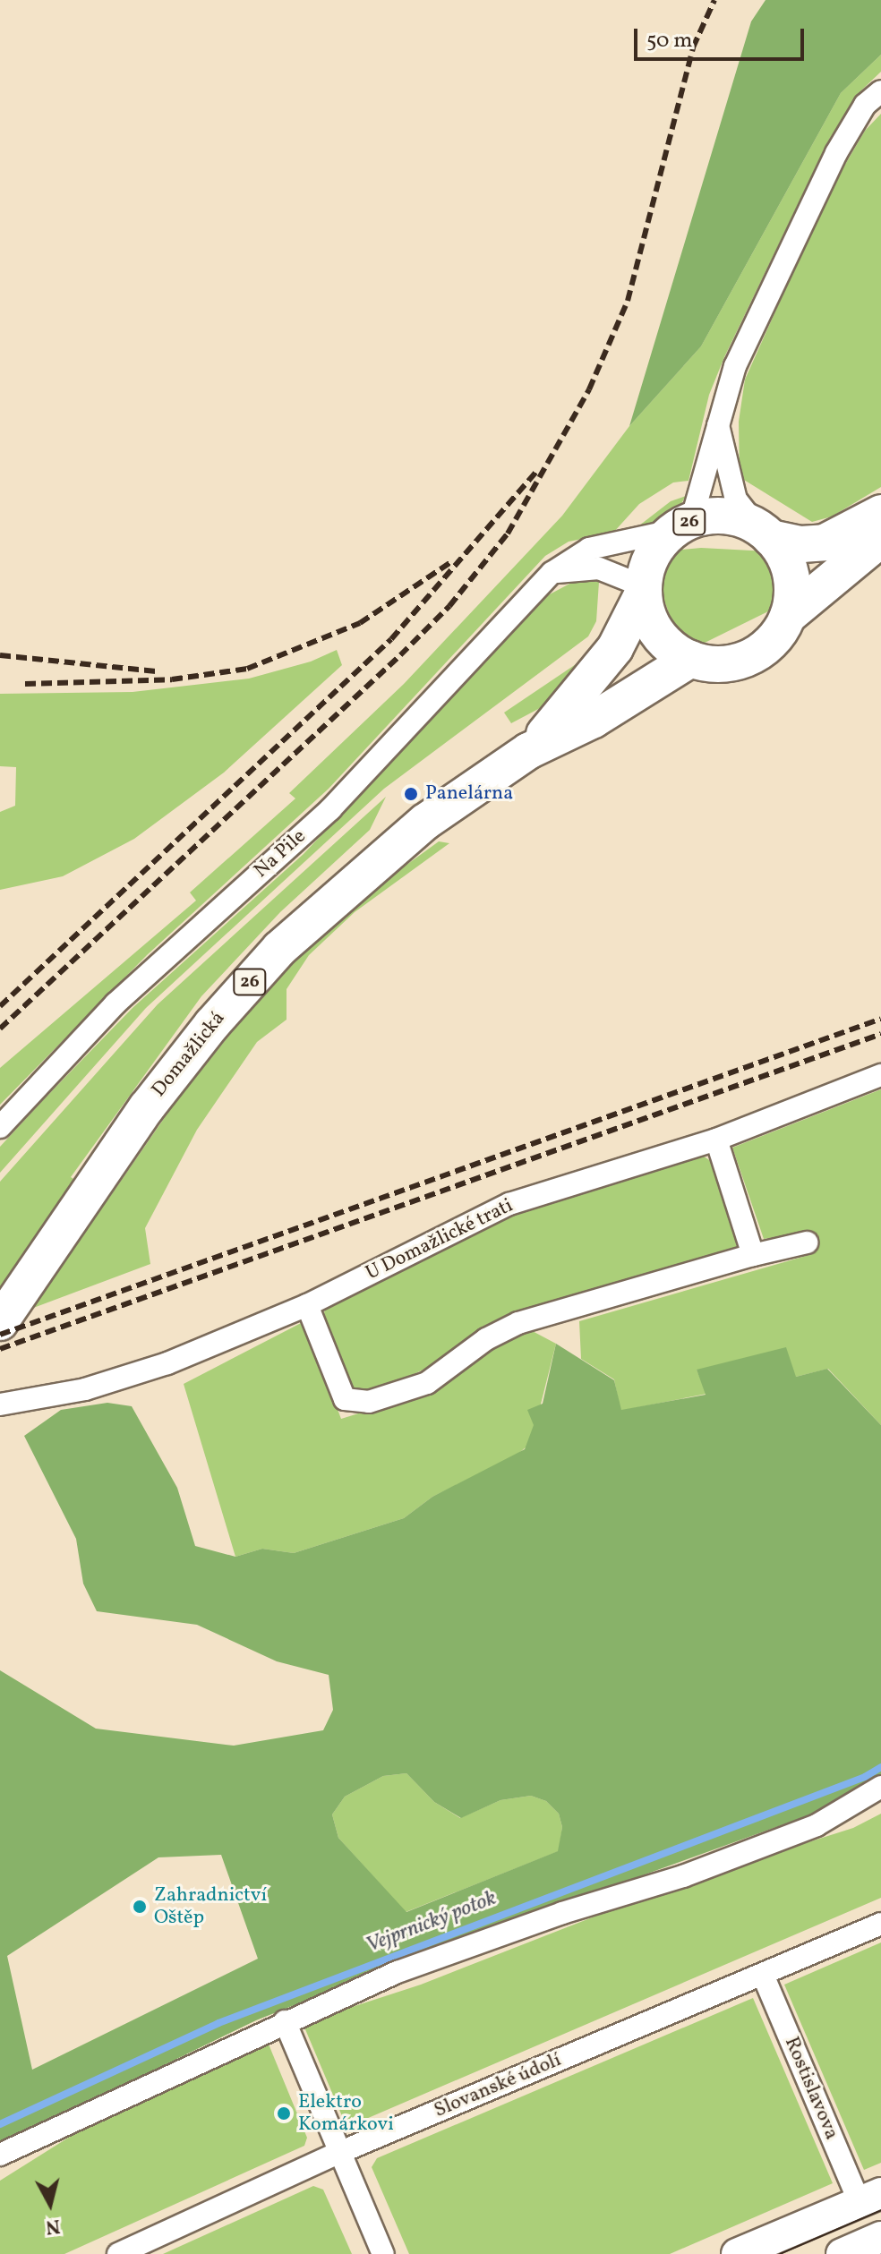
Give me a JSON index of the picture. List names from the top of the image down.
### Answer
{
  "streets": {
    "main road": ["26", "Domažlická"],
    "street": [
      "Na Pile",
      "U Domažlické trati",
      "Slovanské údolí",
      "Rostislavova"
    ]
  },
  "crossings": [
    ["26", "Na Pile"],
    ["26", "Domažlická"],
    ["Na Pile", "Domažlická"],
    ["Slovanské údolí", "Rostislavova"]
  ],
  "water": ["Vejprnický potok"],
  "places": ["Panelárna", "Zahradnictví Oštěp", "Elektro Komárkovi"],
  "scale_bar": "50 m",
  "north": "bottom"
}
